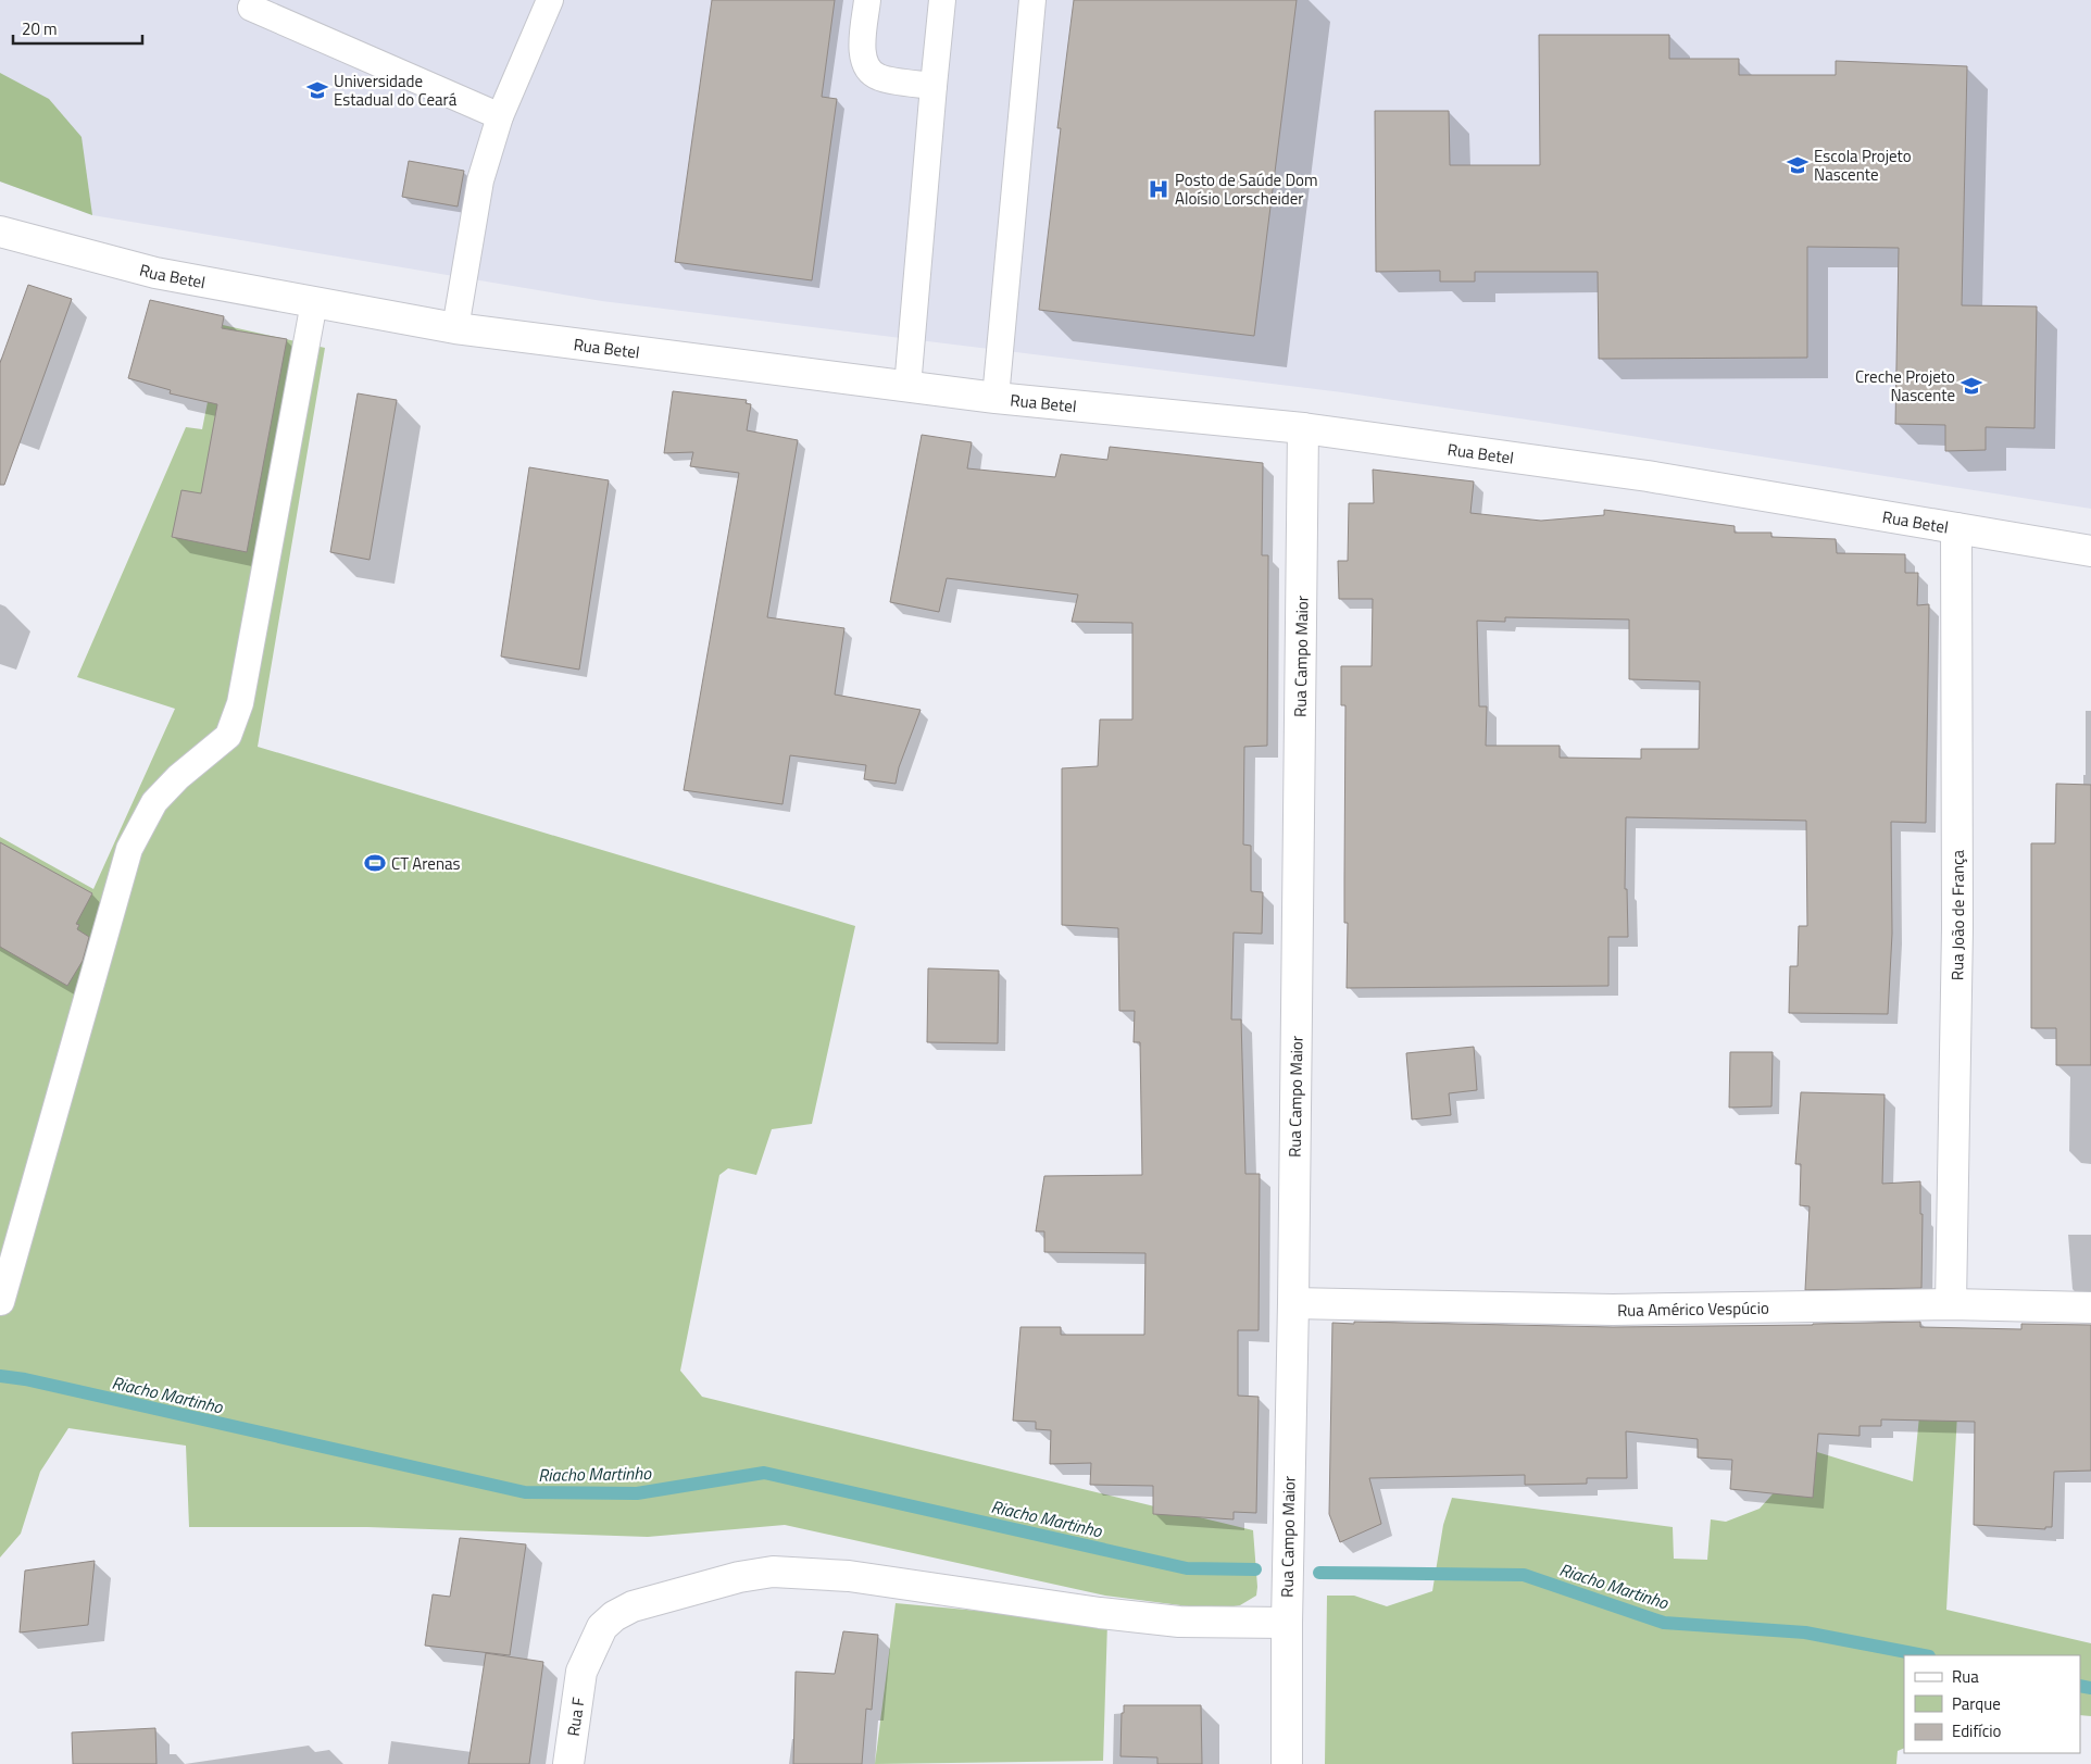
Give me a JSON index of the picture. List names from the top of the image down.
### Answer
{
  "streets": {
    "street": [
      "Rua Betel",
      "Rua Campo Maior",
      "Rua João de França",
      "Rua Américo Vespúcio",
      "Rua F"
    ]
  },
  "crossings": [
    ["Rua Betel", "Rua Campo Maior"],
    ["Rua Betel", "Rua João de França"],
    ["Rua Campo Maior", "Rua Américo Vespúcio"],
    ["Rua Campo Maior", "Rua F"],
    ["Rua João de França", "Rua Américo Vespúcio"]
  ],
  "water": ["Riacho Martinho"],
  "places": {
    "school or university": ["Universidade Estadual do Ceará", "Escola Projeto Nascente", "Creche Projeto Nascente"],
    "hospital": ["Posto de Saúde Dom Aloísio Lorscheider"],
    "sports": ["CT Arenas"]
  },
  "legend": ["Rua", "Parque", "Edifício"],
  "scale_bar": "20 m"
}
